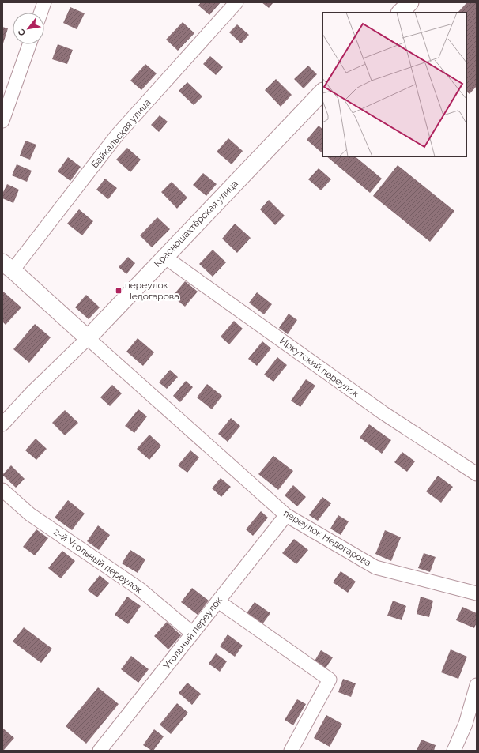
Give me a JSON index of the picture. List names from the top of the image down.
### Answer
{
  "streets": {
    "street": [
      "Байкальская улица",
      "Красношахтёрская улица",
      "Иркутский переулок",
      "переулок Недогарова",
      "2-й Угольный переулок",
      "Угольный переулок"
    ]
  },
  "crossings": [
    ["Байкальская улица", "переулок Недогарова"],
    ["Красношахтёрская улица", "Иркутский переулок"],
    ["Красношахтёрская улица", "переулок Недогарова"],
    ["переулок Недогарова", "Угольный переулок"],
    ["2-й Угольный переулок", "Угольный переулок"]
  ],
  "places": {
    "transit": ["переулок Недогарова"]
  },
  "north": "bottom left"
}
